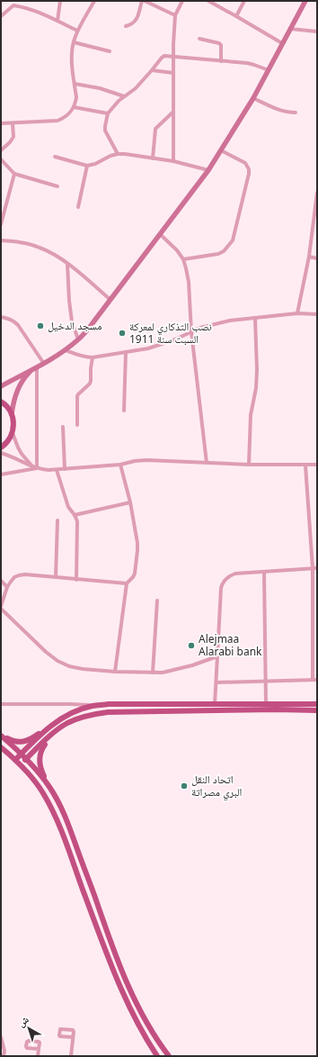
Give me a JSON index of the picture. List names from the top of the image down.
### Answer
{
  "places": [
    "مسجد الدخيل",
    "نصب التذكاري لمعركة السبت سنة 1911",
    "Alejmaa Alarabi bank",
    "اتحاد النقل البري مصراتة"
  ],
  "north": "top left"
}
